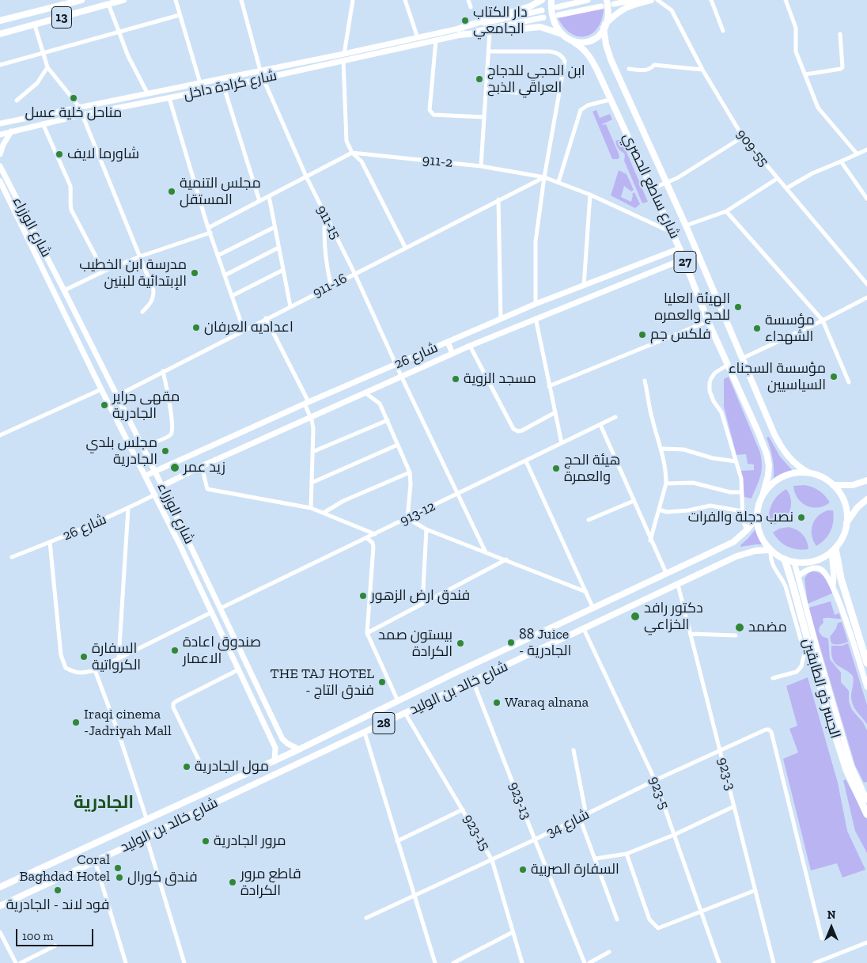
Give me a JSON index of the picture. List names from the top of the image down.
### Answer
{
  "streets": {
    "highway": ["الجسر ذو الطابقين"],
    "main road": [
      "13",
      "شارع ساطع الحصري",
      "27",
      "شارع خالد بن الوليد",
      "28"
    ],
    "street": [
      "شارع كرادة داخل",
      "909-55",
      "911-2",
      "911-15",
      "شارع الوزراء",
      "911-16",
      "شارع 26",
      "913-12",
      "923-3",
      "923-5",
      "923-13",
      "شارع 34",
      "923-15"
    ]
  },
  "crossings": [
    ["شارع كرادة داخل", "911-15"],
    ["911-2", "شارع ساطع الحصري"],
    ["911-2", "911-16"],
    ["شارع ساطع الحصري", "شارع 26"],
    ["شارع ساطع الحصري", "شارع خالد بن الوليد"],
    ["شارع ساطع الحصري", "الجسر ذو الطابقين"],
    ["911-15", "911-16"],
    ["911-15", "شارع 26"],
    ["911-15", "913-12"],
    ["شارع الوزراء", "911-16"],
    ["شارع الوزراء", "شارع 26"],
    ["شارع الوزراء", "913-12"],
    ["شارع الوزراء", "شارع خالد بن الوليد"],
    ["شارع خالد بن الوليد", "الجسر ذو الطابقين"],
    ["شارع خالد بن الوليد", "923-3"],
    ["شارع خالد بن الوليد", "923-5"],
    ["شارع خالد بن الوليد", "923-13"],
    ["شارع خالد بن الوليد", "923-15"],
    ["923-3", "شارع 34"],
    ["923-5", "شارع 34"],
    ["923-13", "شارع 34"],
    ["شارع 34", "923-15"]
  ],
  "districts": ["الجادرية"],
  "places": [
    "دار الكتاب الجامعي",
    "ابن الحجي للدجاج العراقي الذبح",
    "مناحل خلية عسل",
    "شاورما لايف",
    "مجلس التنمية المستقل",
    "مدرسة ابن الخطيب الإبتدائية للبنين",
    "الهيئة العليا للحج والعمره",
    "اعداديه العرفان",
    "مؤسسة الشهداء",
    "فلكس جم",
    "مؤسسة السجناء السياسيين",
    "مسجد الزوية",
    "مقهى حراير الجادرية",
    "مجلس بلدي الجادرية",
    "زيد عمر",
    "هيئة الحج والعمرة",
    "نصب دجلة والفرات",
    "فندق ارض الزهور",
    "دكتور رافد الخزاعي",
    "مضمد",
    "88 Juice - الجادرية",
    "بيستون صمد الكرادة",
    "صندوق اعادة الاعمار",
    "السفارة الكرواتية",
    "THE TAJ HOTEL - فندق التاج",
    "Waraq alnana",
    "Iraqi cinema -Jadriyah Mall",
    "مول الجادرية",
    "مرور الجادرية",
    "Coral Baghdad Hotel",
    "السفارة الصربية",
    "فندق كورال",
    "قاطع مرور الكرادة",
    "فود لاند - الجادرية"
  ],
  "scale_bar": "100 m",
  "north": "top"
}
